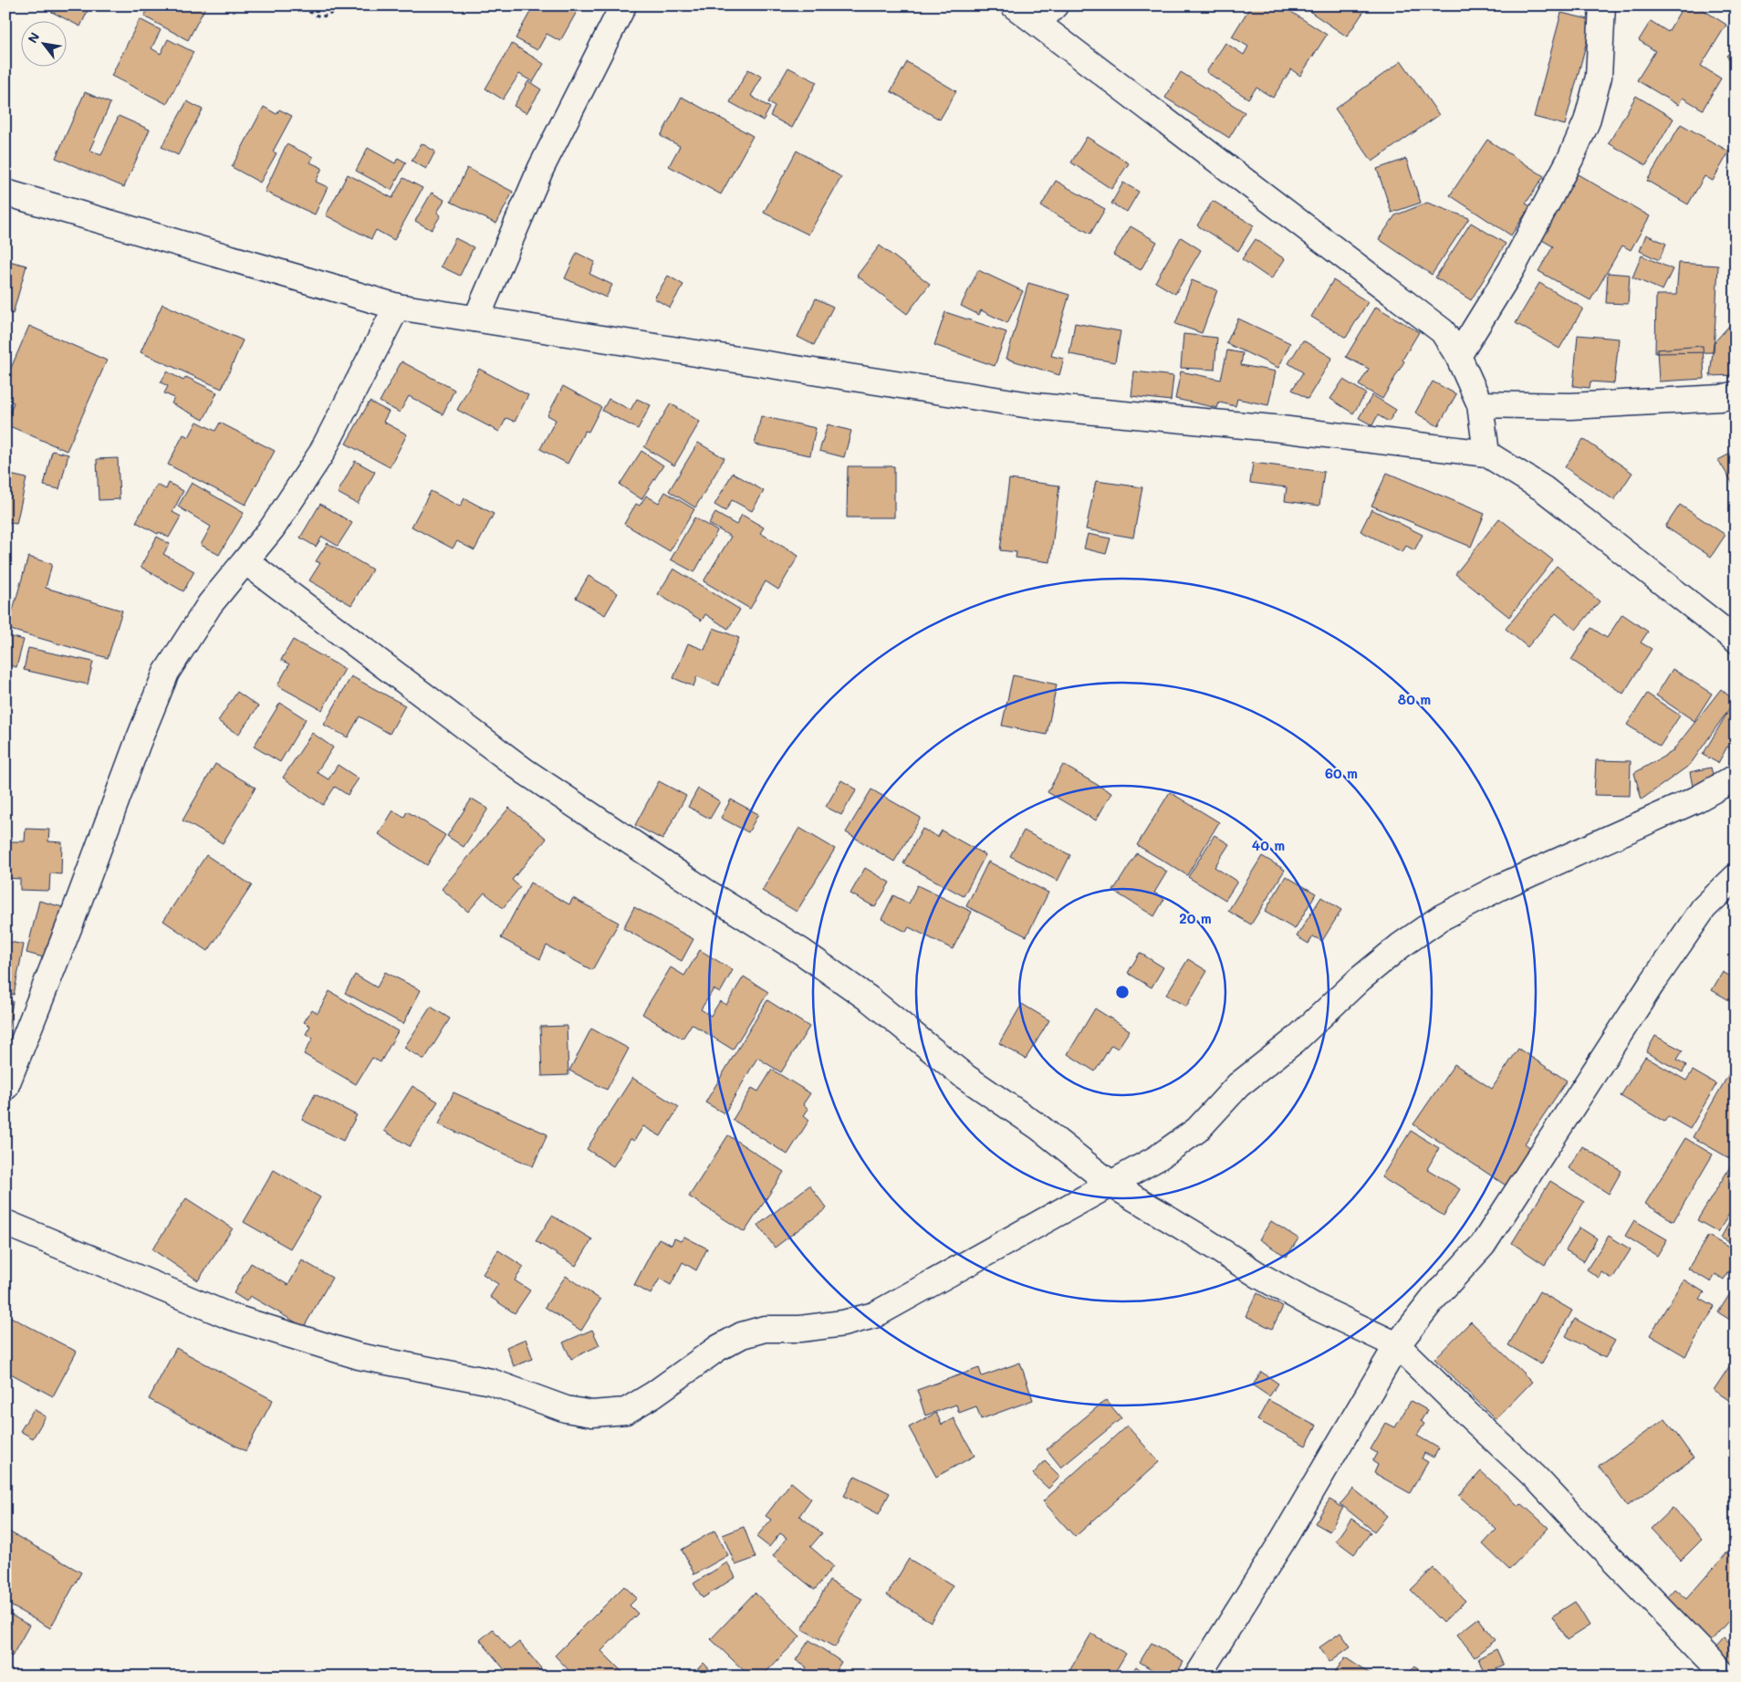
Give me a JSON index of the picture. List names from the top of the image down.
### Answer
{
  "north": "top left",
  "rings": [
    "80 m",
    "60 m",
    "40 m",
    "20 m"
  ]
}
